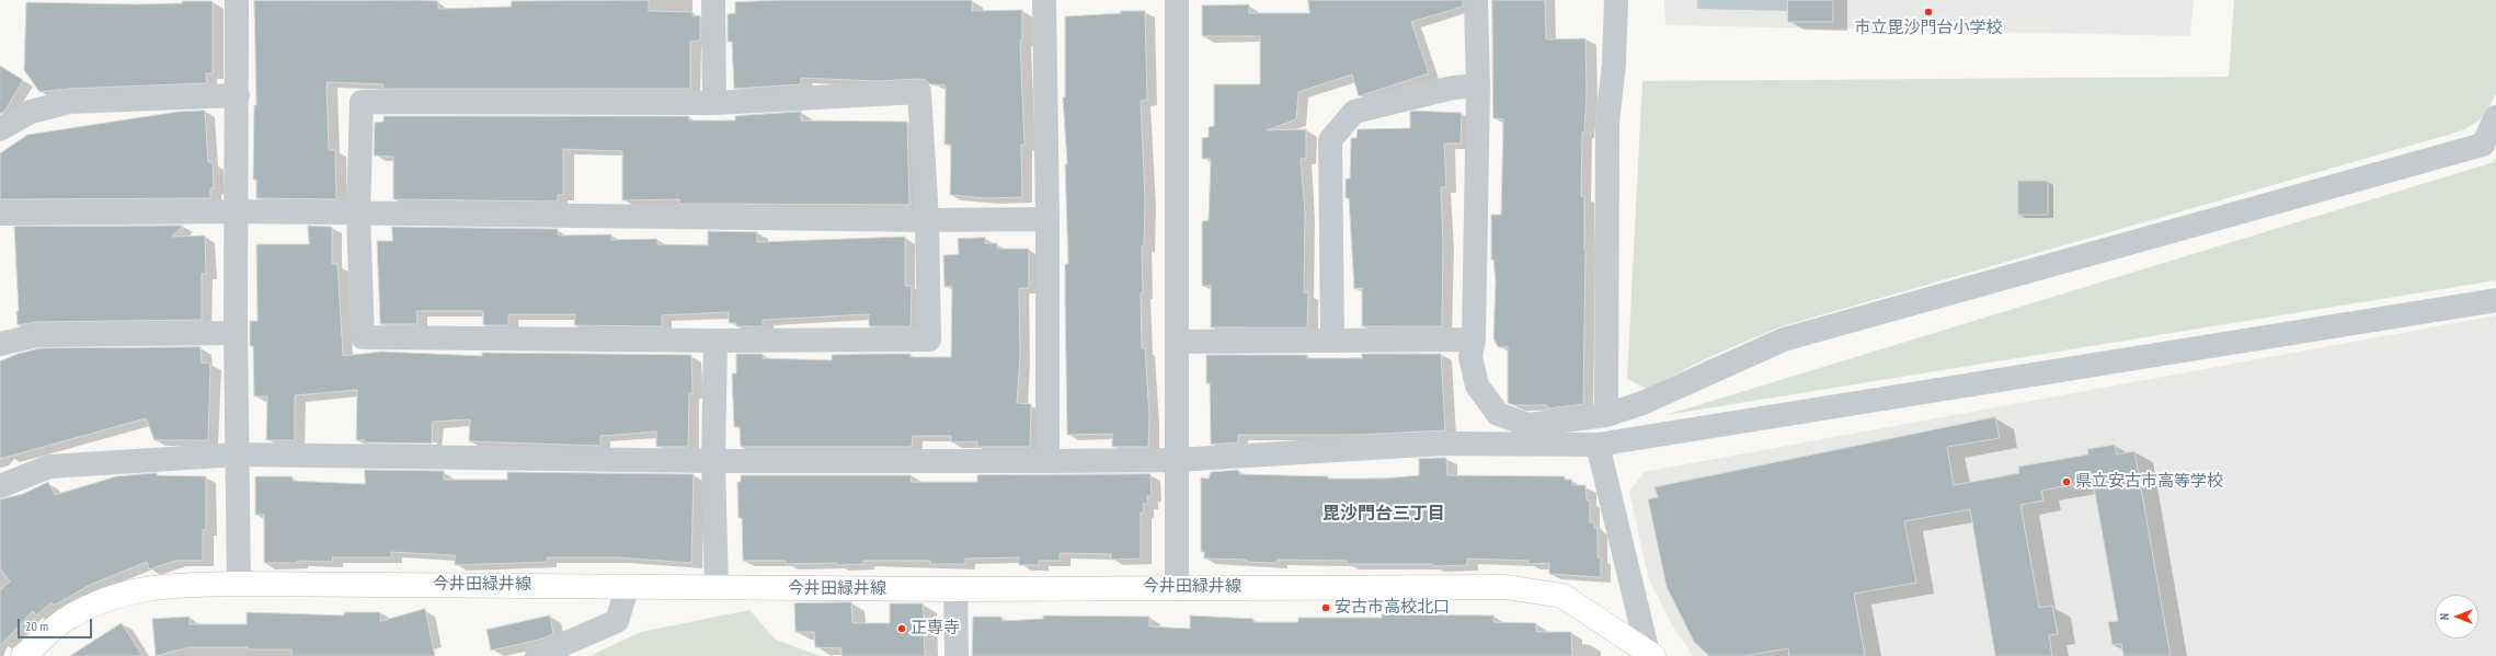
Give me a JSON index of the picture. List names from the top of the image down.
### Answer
{
  "streets": {
    "main road": ["今井田緑井線"]
  },
  "districts": ["毘沙門台三丁目"],
  "places": [
    "市立毘沙門台小学校",
    "県立安古市高等学校",
    "安古市高校北口",
    "正専寺"
  ],
  "scale_bar": "20 m",
  "north": "left"
}
